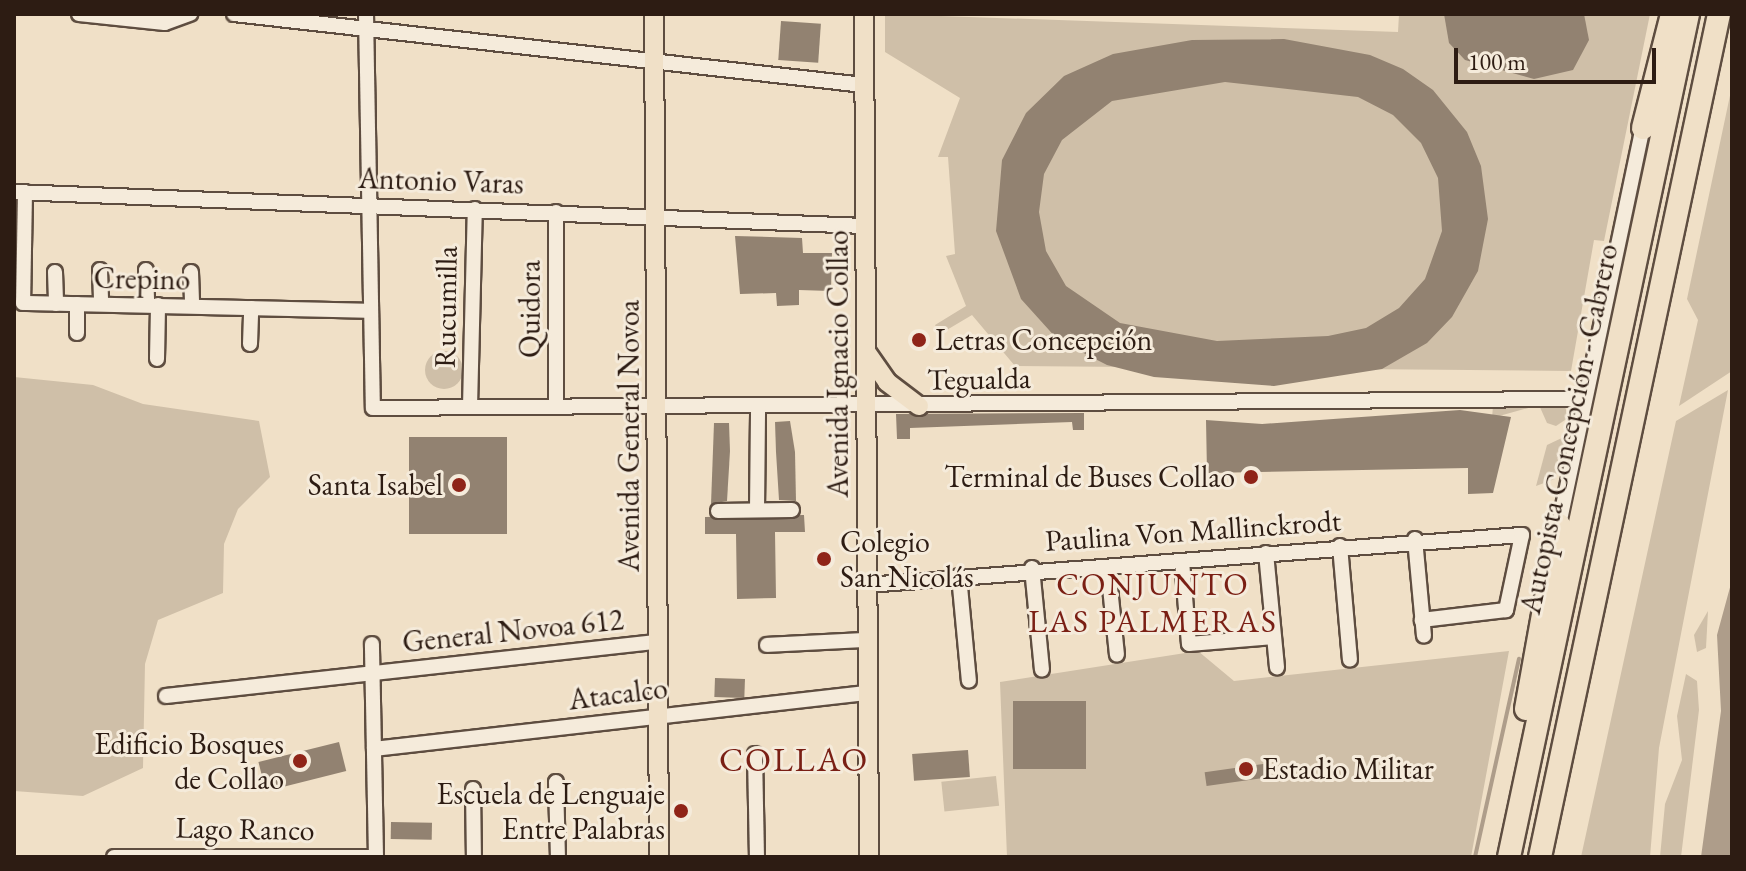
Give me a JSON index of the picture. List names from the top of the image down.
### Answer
{
  "streets": {
    "highway": ["Autopista Concepción - Cabrero"],
    "main road": ["Avenida Ignacio Collao", "Avenida General Novoa"],
    "street": [
      "Antonio Varas",
      "Crepino",
      "Rucumilla",
      "Quidora",
      "Tegualda",
      "Paulina Von Mallinckrodt",
      "General Novoa 612",
      "Atacalco",
      "Lago Ranco"
    ]
  },
  "crossings": [
    ["Antonio Varas", "Crepino"],
    ["Antonio Varas", "Rucumilla"],
    ["Antonio Varas", "Quidora"],
    ["Antonio Varas", "Avenida Ignacio Collao"],
    ["Antonio Varas", "Avenida General Novoa"],
    ["Crepino", "Tegualda"],
    ["Rucumilla", "Tegualda"],
    ["Quidora", "Tegualda"],
    ["Avenida Ignacio Collao", "Tegualda"],
    ["Avenida Ignacio Collao", "Paulina Von Mallinckrodt"],
    ["Avenida Ignacio Collao", "Atacalco"],
    ["Tegualda", "Avenida General Novoa"],
    ["Avenida General Novoa", "General Novoa 612"],
    ["Avenida General Novoa", "Atacalco"]
  ],
  "districts": ["CONJUNTO LAS PALMERAS", "COLLAO"],
  "places": [
    "Letras Concepción",
    "Terminal de Buses Collao",
    "Santa Isabel",
    "Colegio San Nicolás",
    "Edificio Bosques de Collao",
    "Estadio Militar",
    "Escuela de Lenguaje Entre Palabras"
  ],
  "scale_bar": "100 m"
}
